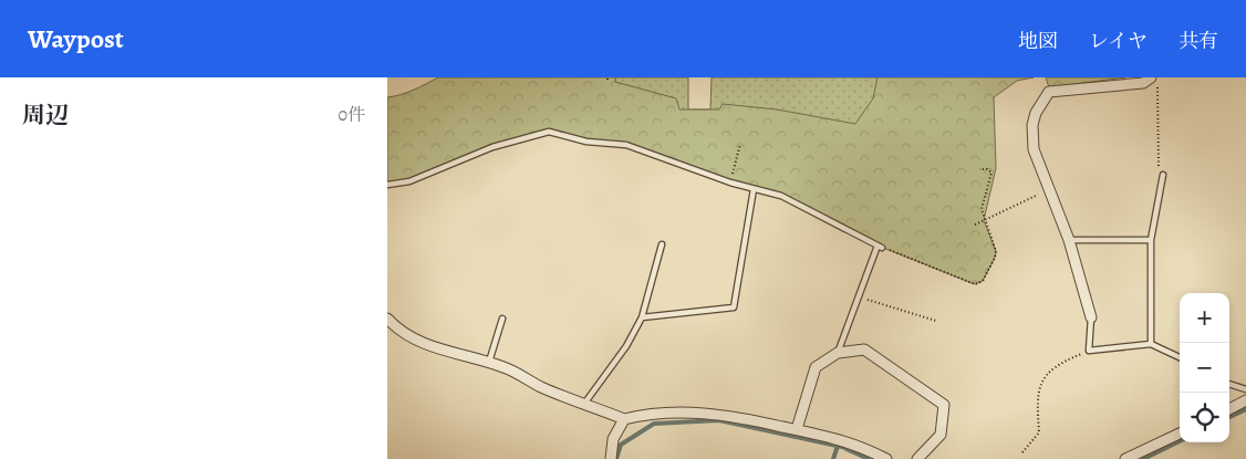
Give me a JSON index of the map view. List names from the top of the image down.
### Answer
{
  "page": {
    "header": "Waypost",
    "nav": ["地図", "レイヤ", "共有"],
    "heading": ["周辺", "0件"],
    "map_buttons": ["+", "−"]
  }
}
